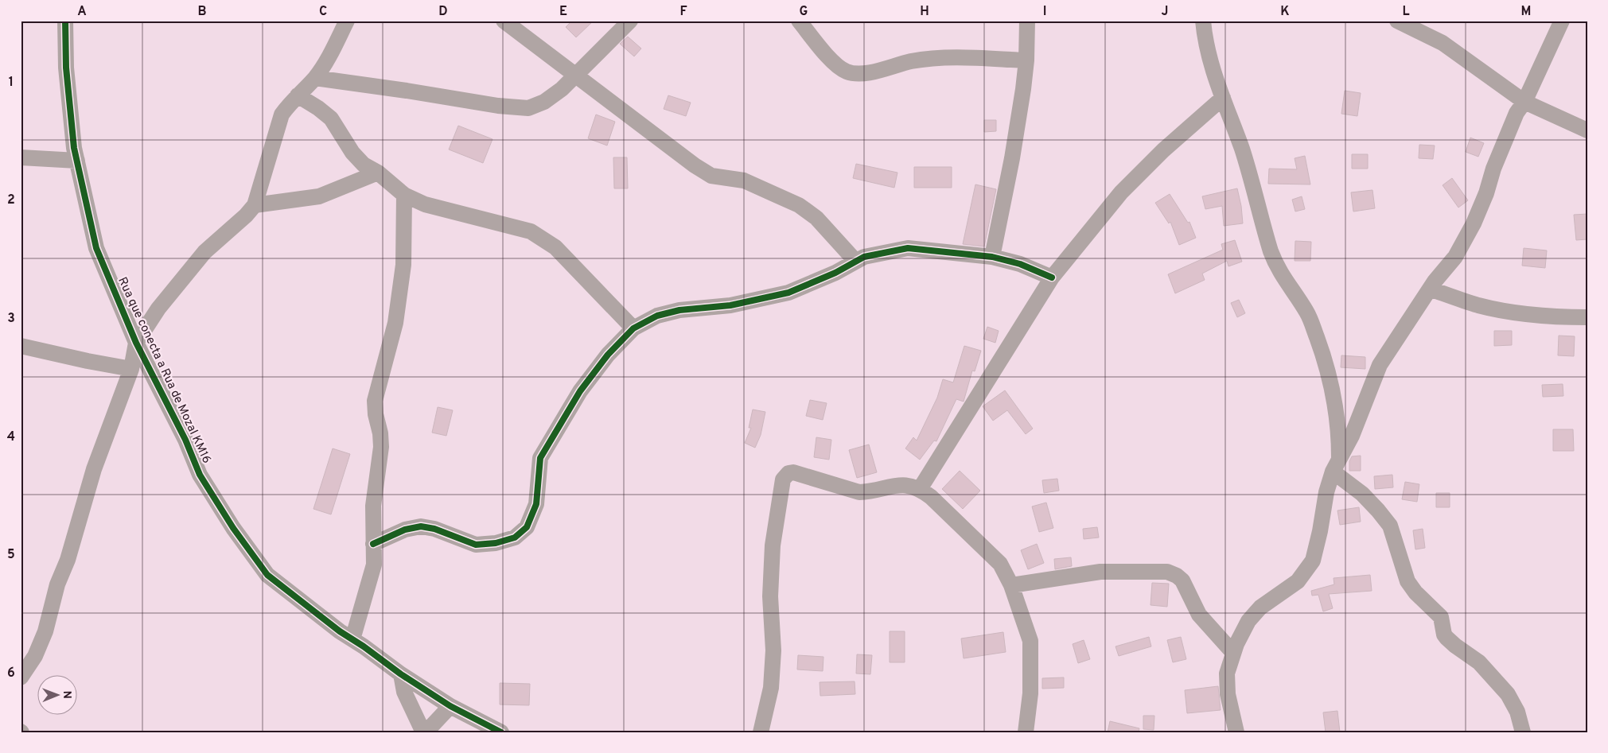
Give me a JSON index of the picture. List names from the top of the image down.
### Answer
{
  "streets": {
    "street": ["Rua que conecta a Rua de Mozal KM16"]
  },
  "north": "right",
  "grid": {
    "columns": [
      "A",
      "B",
      "C",
      "D",
      "E",
      "F",
      "G",
      "H",
      "I",
      "J",
      "K",
      "L",
      "M"
    ],
    "rows": [
      "1",
      "2",
      "3",
      "4",
      "5",
      "6"
    ]
  }
}
